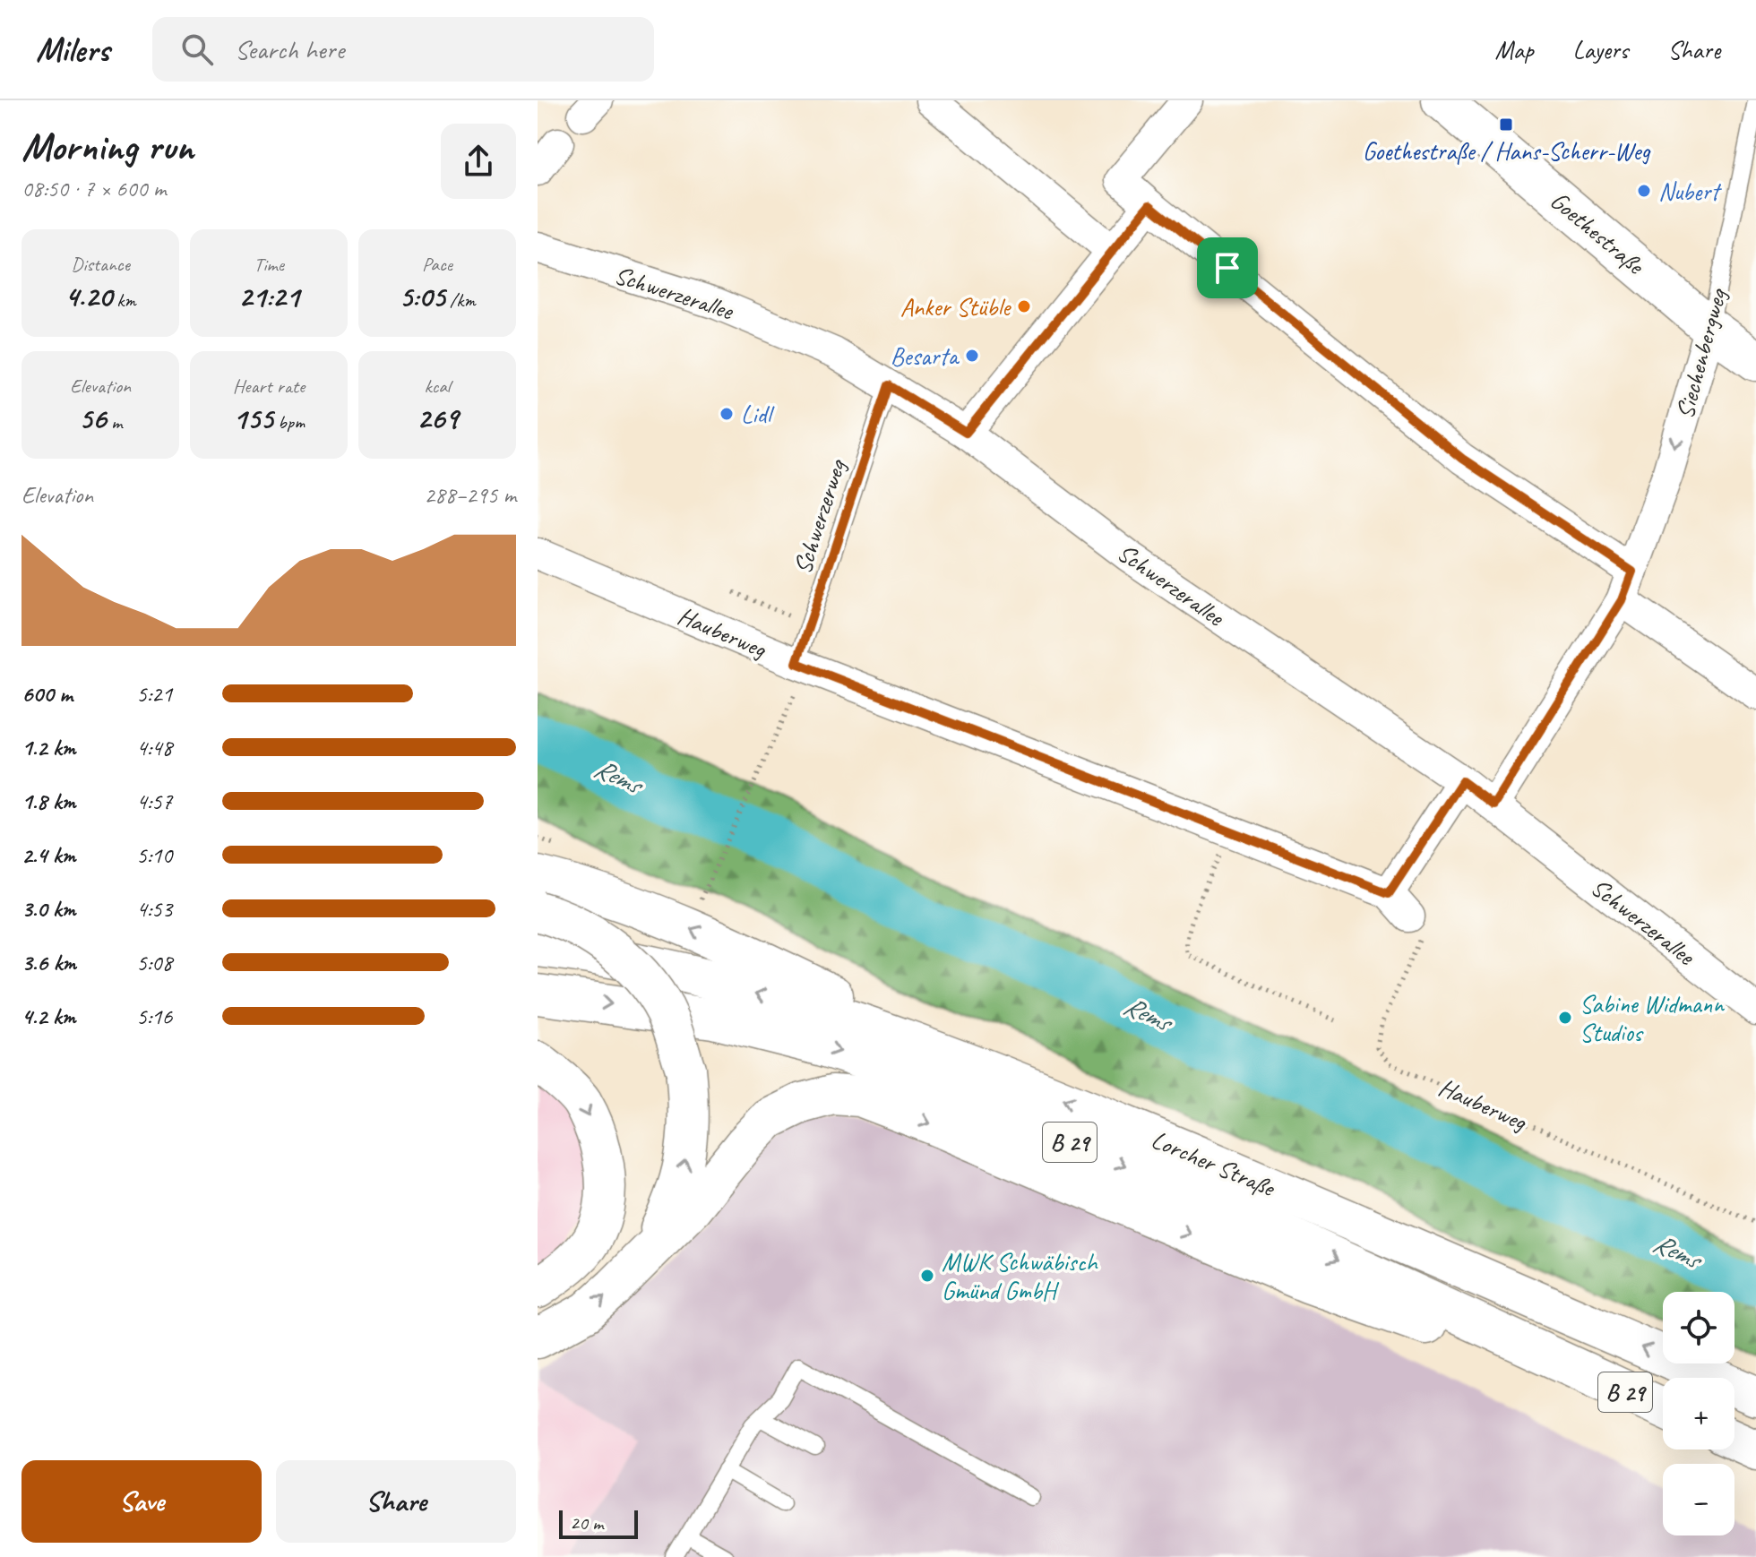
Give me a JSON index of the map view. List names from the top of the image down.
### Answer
{
  "streets": {
    "main road": ["Goethestraße", "B 29", "Lorcher Straße"],
    "street": ["Schwerzerallee", "Siechenbergweg", "Hauberweg"],
    "lane": ["Schwerzerweg"]
  },
  "crossings": [
    ["Goethestraße", "Siechenbergweg"],
    ["Schwerzerallee", "Siechenbergweg"],
    ["Schwerzerallee", "Schwerzerweg"],
    ["Schwerzerweg", "Hauberweg"],
    ["B 29", "Lorcher Straße"]
  ],
  "water": ["Rems"],
  "places": {
    "transit": ["Goethestraße / Hans-Scherr-Weg"],
    "other": [
      "Nubert",
      "Anker Stüble",
      "Besarta",
      "Lidl",
      "Sabine Widmann Studios",
      "MWK Schwäbisch Gmünd GmbH"
    ]
  },
  "scale_bar": "20 m",
  "page": {
    "header": "Milers",
    "search": "Search here",
    "nav": ["Map", "Layers", "Share"],
    "heading": ["Morning run", "08:50 · 7 × 600 m"],
    "stats": [
      ["Distance", "4.20 km"],
      ["Time", "21:21"],
      ["Pace", "5:05 /km"],
      ["Elevation", "56 m"],
      ["Heart rate", "155 bpm"],
      ["kcal", "269"]
    ],
    "chart": ["Elevation", "288–295 m"],
    "list": [
      {
        "name": "600 m",
        "note": "5:21"
      },
      {
        "name": "1.2 km",
        "note": "4:48"
      },
      {
        "name": "1.8 km",
        "note": "4:57"
      },
      {
        "name": "2.4 km",
        "note": "5:10"
      },
      {
        "name": "3.0 km",
        "note": "4:53"
      },
      {
        "name": "3.6 km",
        "note": "5:08"
      },
      {
        "name": "4.2 km",
        "note": "5:16"
      }
    ],
    "map_buttons": ["+", "−"],
    "buttons": ["Save", "Share"],
    "scale": "20 m"
  }
}
